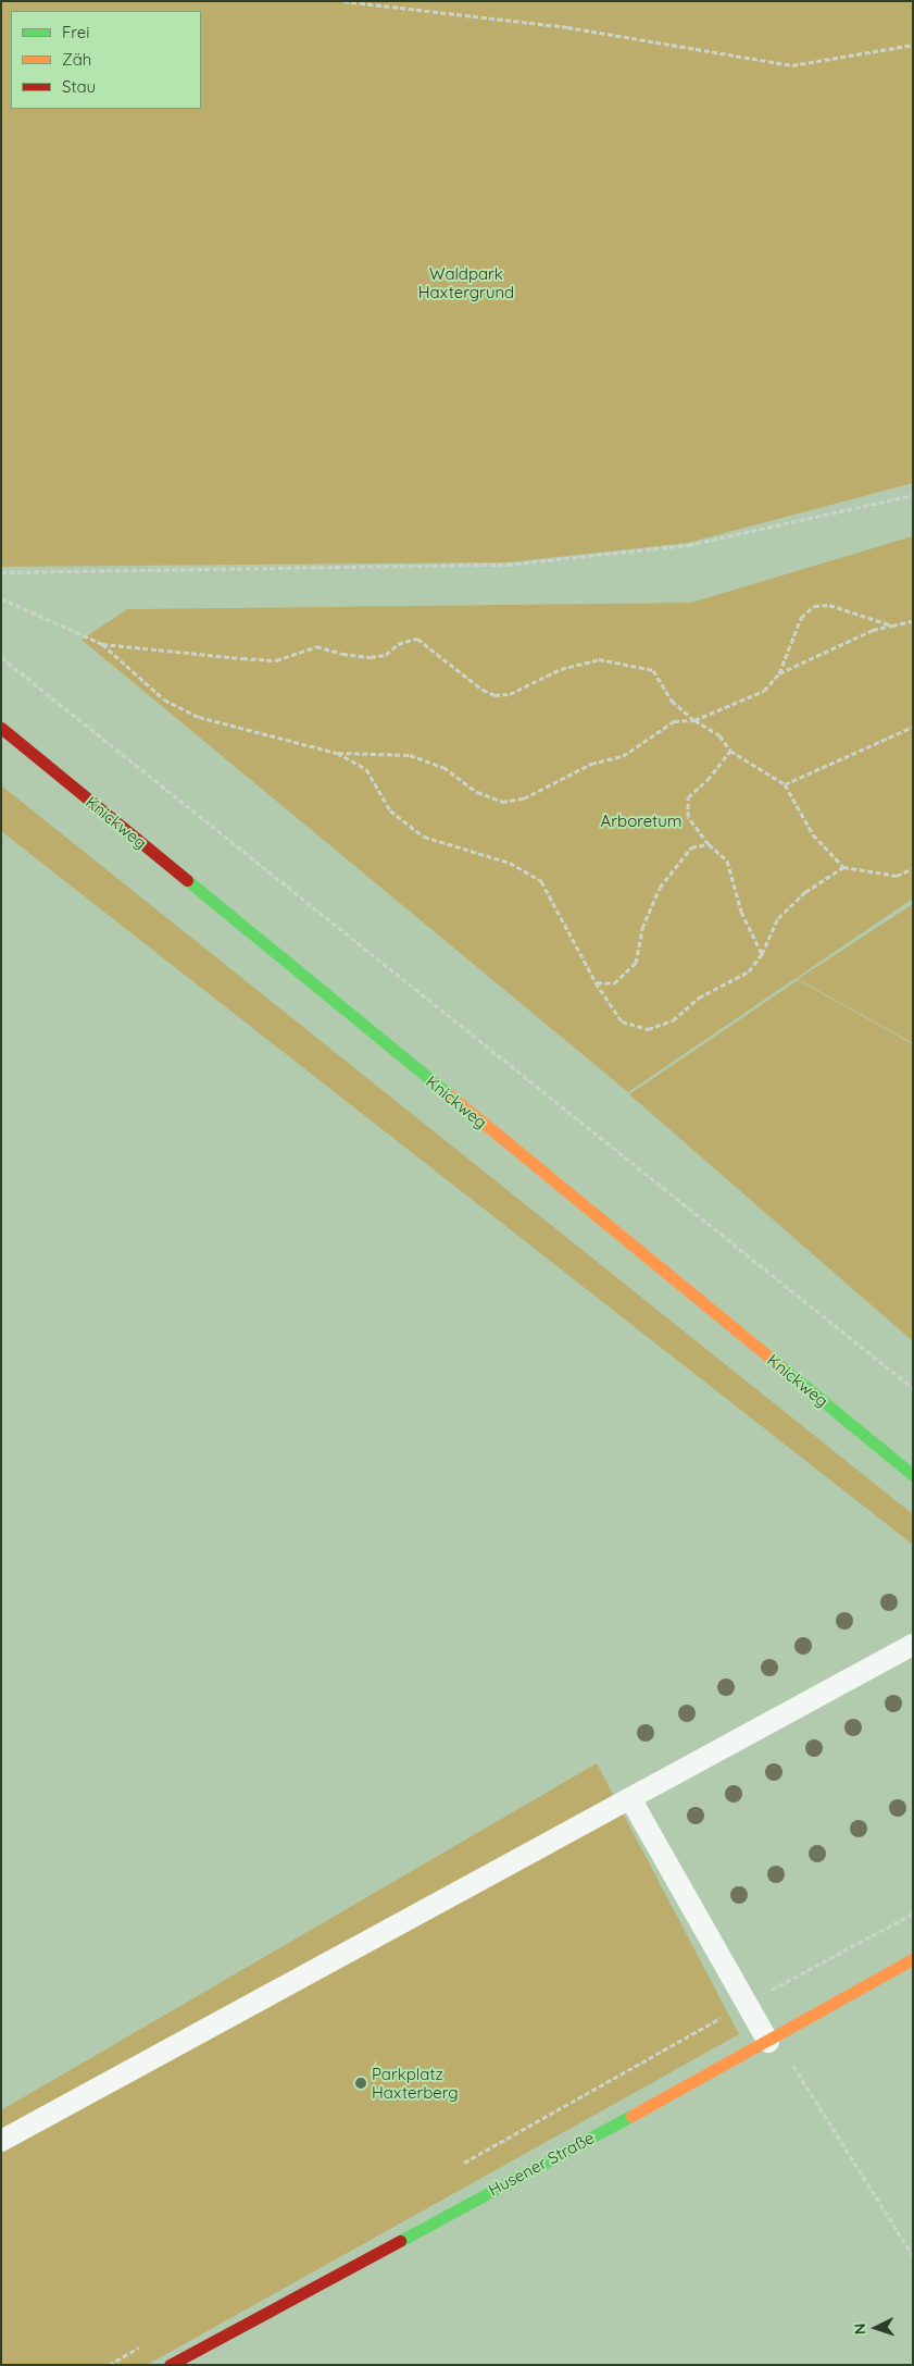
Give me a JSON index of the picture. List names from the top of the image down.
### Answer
{
  "streets": {
    "street": ["Knickweg", "Husener Straße"]
  },
  "parks": ["Waldpark Haxtergrund", "Arboretum"],
  "places": ["Parkplatz Haxterberg"],
  "legend": ["Frei", "Zäh", "Stau"],
  "north": "left"
}
